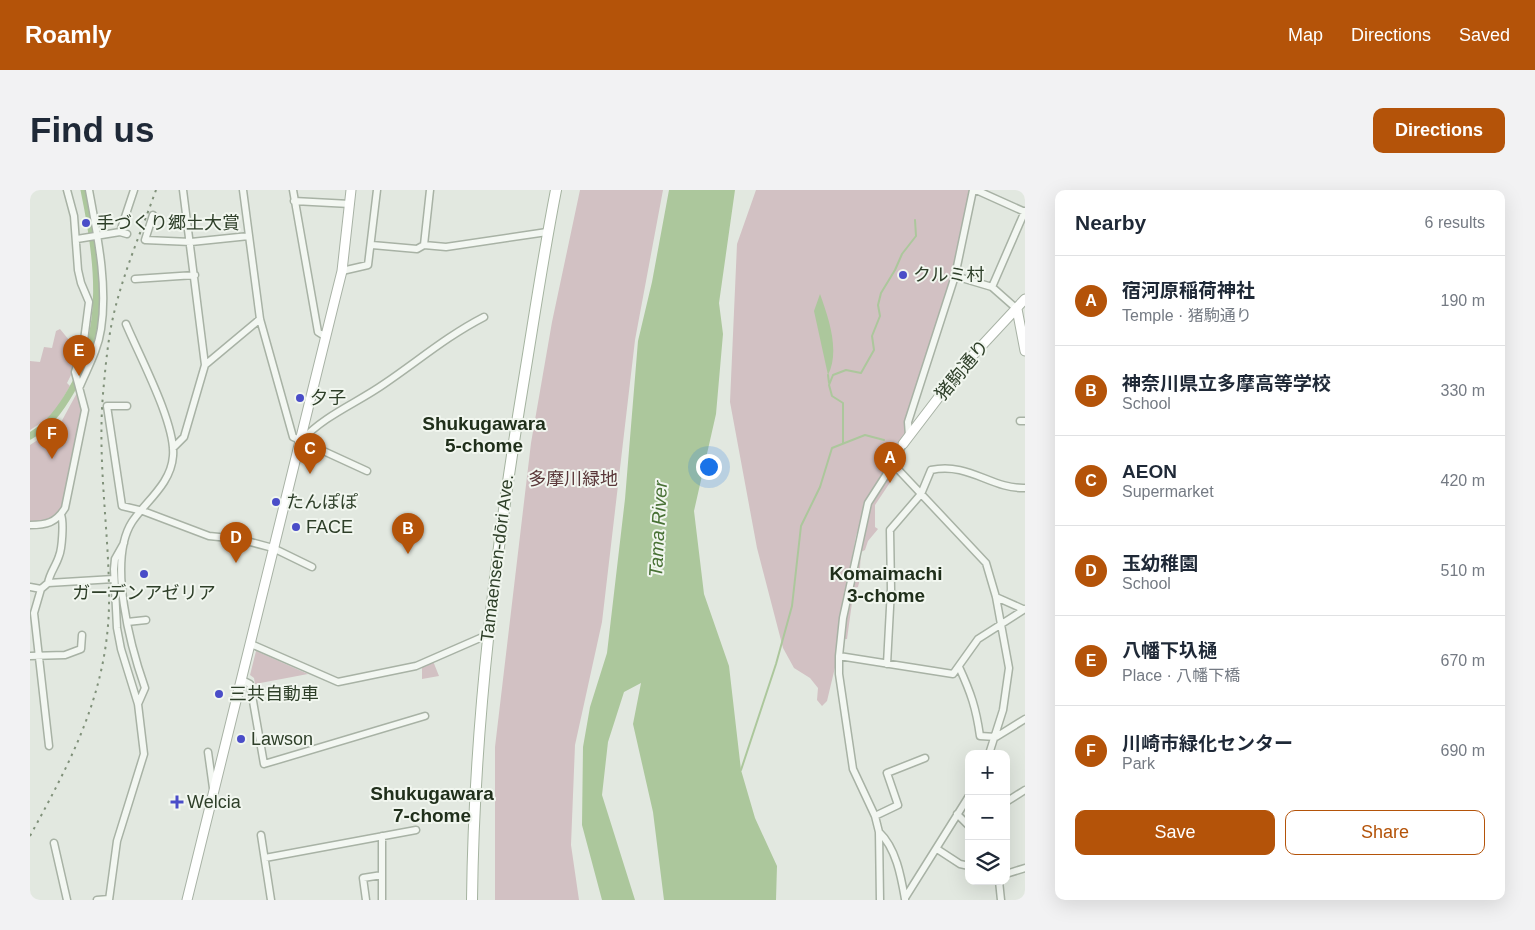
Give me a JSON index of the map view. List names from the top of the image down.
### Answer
{
  "streets": {
    "main road": ["Tamaensen-dōri Ave."],
    "street": ["猪駒通り"]
  },
  "districts": ["Shukugawara 5-chome", "Komaimachi 3-chome", "Shukugawara 7-chome"],
  "water": ["Tama River"],
  "parks": ["多摩川緑地"],
  "places": {
    "other": [
      "手づくり郷土大賞",
      "クルミ村",
      "夕子",
      "たんぽぽ",
      "FACE",
      "ガーデンアゼリア",
      "三共自動車",
      "Lawson"
    ],
    "health": ["Welcia"]
  },
  "page": {
    "header": "Roamly",
    "nav": ["Map", "Directions", "Saved"],
    "buttons": [
      "Directions",
      ["Save", "Share"]
    ],
    "title": "Find us",
    "heading": ["Nearby", "6 results"],
    "list": [
      {
        "mark": "A",
        "name": "宿河原稲荷神社",
        "note": "Temple · 猪駒通り",
        "value": "190 m"
      },
      {
        "mark": "B",
        "name": "神奈川県立多摩高等学校",
        "note": "School",
        "value": "330 m"
      },
      {
        "mark": "C",
        "name": "AEON",
        "note": "Supermarket",
        "value": "420 m"
      },
      {
        "mark": "D",
        "name": "玉幼稚園",
        "note": "School",
        "value": "510 m"
      },
      {
        "mark": "E",
        "name": "八幡下圦樋",
        "note": "Place · 八幡下橋",
        "value": "670 m"
      },
      {
        "mark": "F",
        "name": "川崎市緑化センター",
        "note": "Park",
        "value": "690 m"
      }
    ],
    "pins": [
      "E",
      "F",
      "C",
      "A",
      "B",
      "D"
    ],
    "map_buttons": ["+", "−"]
  }
}
